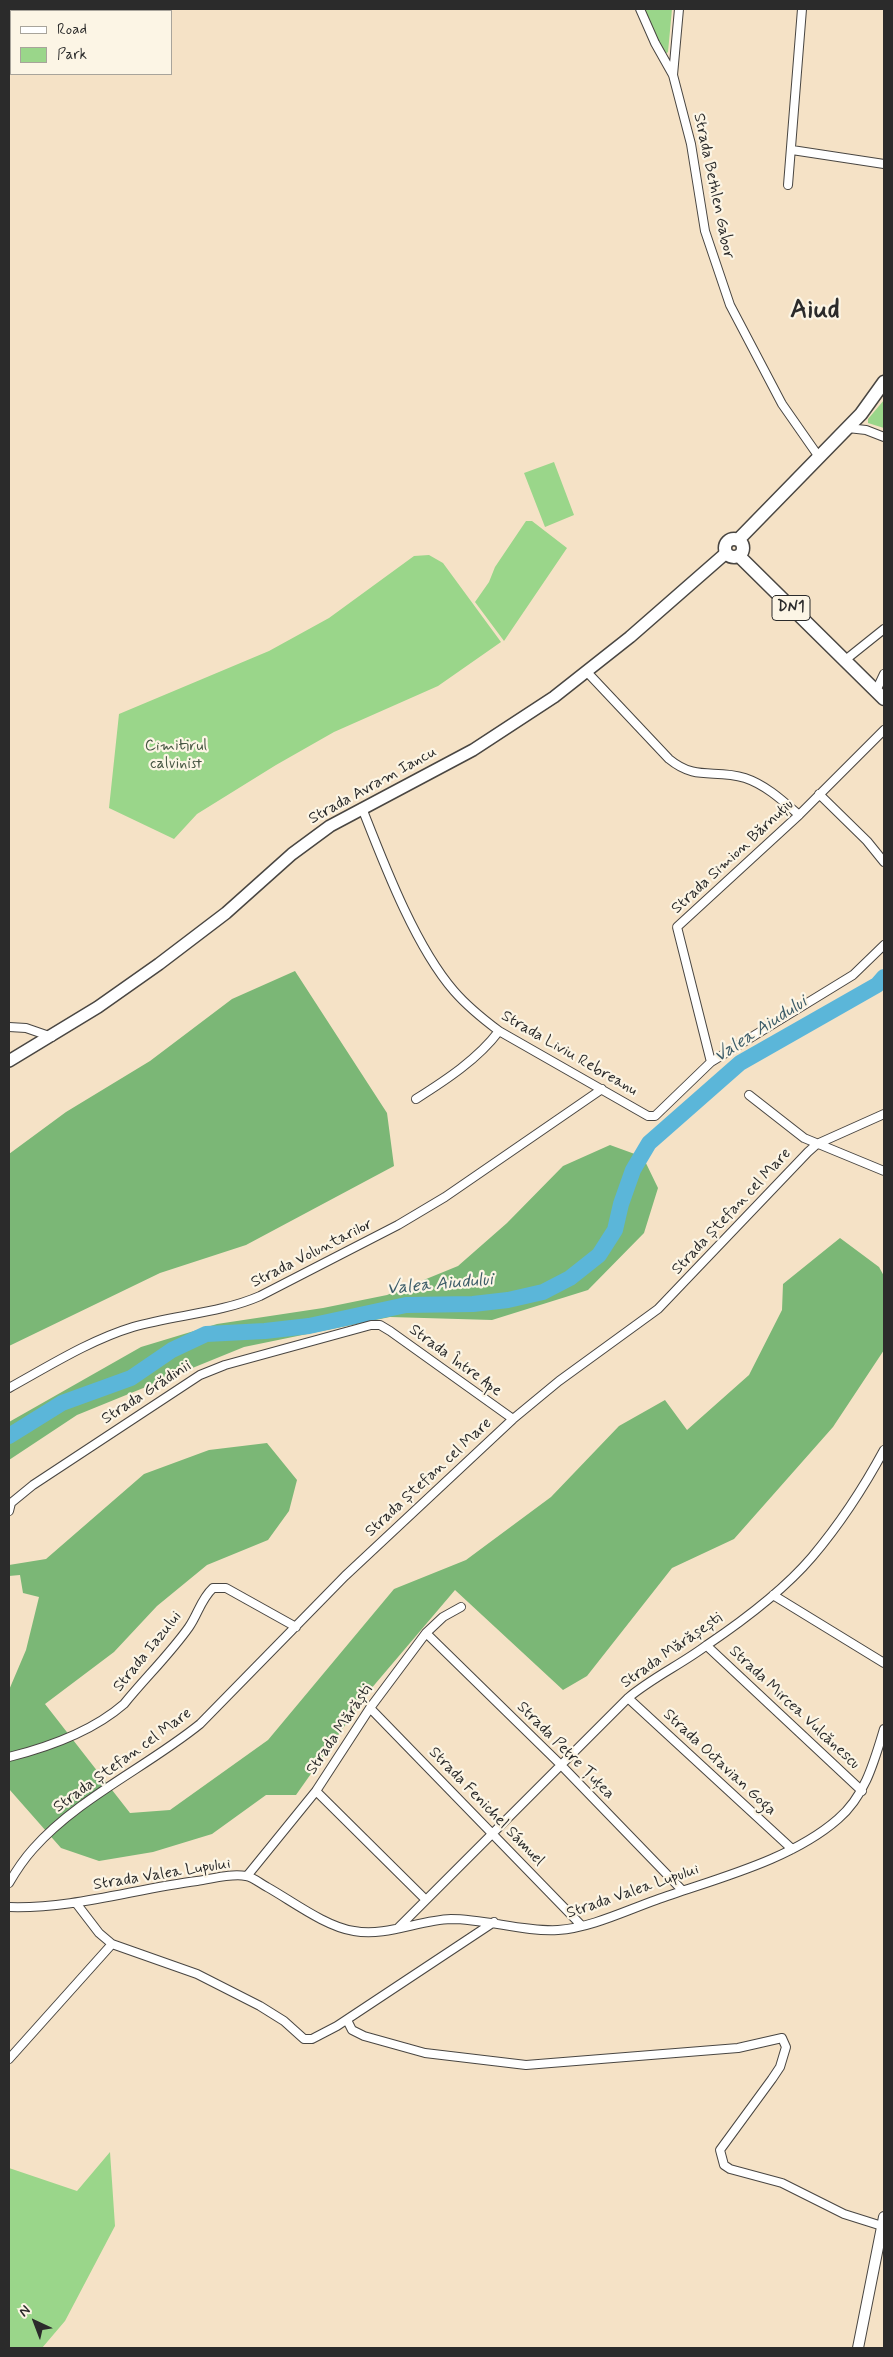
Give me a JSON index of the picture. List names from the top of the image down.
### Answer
{
  "streets": {
    "main road": ["DN1", "Strada Avram Iancu"],
    "street": [
      "Strada Bethlen Gabor",
      "Strada Simion Bărnuțiu",
      "Strada Liviu Rebreanu",
      "Strada Ștefan cel Mare",
      "Strada Voluntarilor",
      "Strada Între Ape",
      "Strada Grădinii",
      "Strada Mărășești",
      "Strada Iazului",
      "Strada Mircea Vulcănescu",
      "Strada Mărăști",
      "Strada Petre Țuțea",
      "Strada Octavian Goga",
      "Strada Fenichel Sámuel",
      "Strada Valea Lupului"
    ]
  },
  "crossings": [
    ["DN1", "Strada Avram Iancu"],
    ["Strada Avram Iancu", "Strada Liviu Rebreanu"],
    ["Strada Simion Bărnuțiu", "Strada Liviu Rebreanu"],
    ["Strada Liviu Rebreanu", "Strada Voluntarilor"],
    ["Strada Ștefan cel Mare", "Strada Între Ape"],
    ["Strada Ștefan cel Mare", "Strada Iazului"],
    ["Strada Între Ape", "Strada Grădinii"],
    ["Strada Mărășești", "Strada Mircea Vulcănescu"],
    ["Strada Mărășești", "Strada Petre Țuțea"],
    ["Strada Mărășești", "Strada Octavian Goga"],
    ["Strada Mărășești", "Strada Fenichel Sámuel"],
    ["Strada Mărășești", "Strada Valea Lupului"],
    ["Strada Mircea Vulcănescu", "Strada Valea Lupului"],
    ["Strada Mărăști", "Strada Petre Țuțea"],
    ["Strada Mărăști", "Strada Fenichel Sámuel"],
    ["Strada Mărăști", "Strada Valea Lupului"],
    ["Strada Petre Țuțea", "Strada Valea Lupului"],
    ["Strada Octavian Goga", "Strada Valea Lupului"],
    ["Strada Fenichel Sámuel", "Strada Valea Lupului"]
  ],
  "districts": ["Aiud"],
  "water": ["Valea Aiudului"],
  "parks": ["Cimitirul calvinist"],
  "legend": ["Road", "Park"],
  "north": "top left"
}
